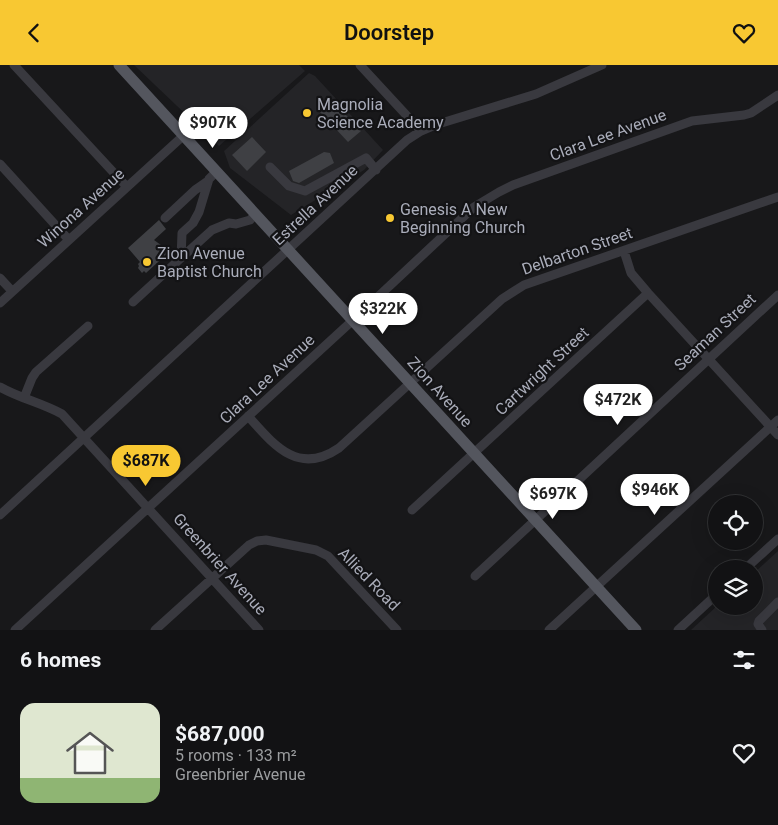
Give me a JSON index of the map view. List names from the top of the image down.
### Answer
{
  "streets": {
    "main road": ["Zion Avenue"],
    "street": [
      "Clara Lee Avenue",
      "Estrella Avenue",
      "Winona Avenue",
      "Delbarton Street",
      "Seaman Street",
      "Cartwright Street",
      "Greenbrier Avenue",
      "Allied Road"
    ]
  },
  "crossings": [
    ["Clara Lee Avenue", "Delbarton Street"],
    ["Clara Lee Avenue", "Zion Avenue"],
    ["Clara Lee Avenue", "Greenbrier Avenue"],
    ["Estrella Avenue", "Zion Avenue"],
    ["Estrella Avenue", "Greenbrier Avenue"],
    ["Winona Avenue", "Zion Avenue"],
    ["Delbarton Street", "Zion Avenue"],
    ["Seaman Street", "Zion Avenue"],
    ["Cartwright Street", "Zion Avenue"],
    ["Greenbrier Avenue", "Allied Road"]
  ],
  "places": ["Magnolia Science Academy", "Genesis A New Beginning Church", "Zion Avenue Baptist Church"],
  "page": {
    "header": "Doorstep",
    "price": [
      "$907K",
      "$322K",
      "$472K",
      "$687K",
      "$946K",
      "$697K"
    ],
    "heading": "6 homes",
    "list": [
      {
        "name": "$687,000",
        "note": "5 rooms · 133 m² · Greenbrier Avenue"
      }
    ]
  }
}
